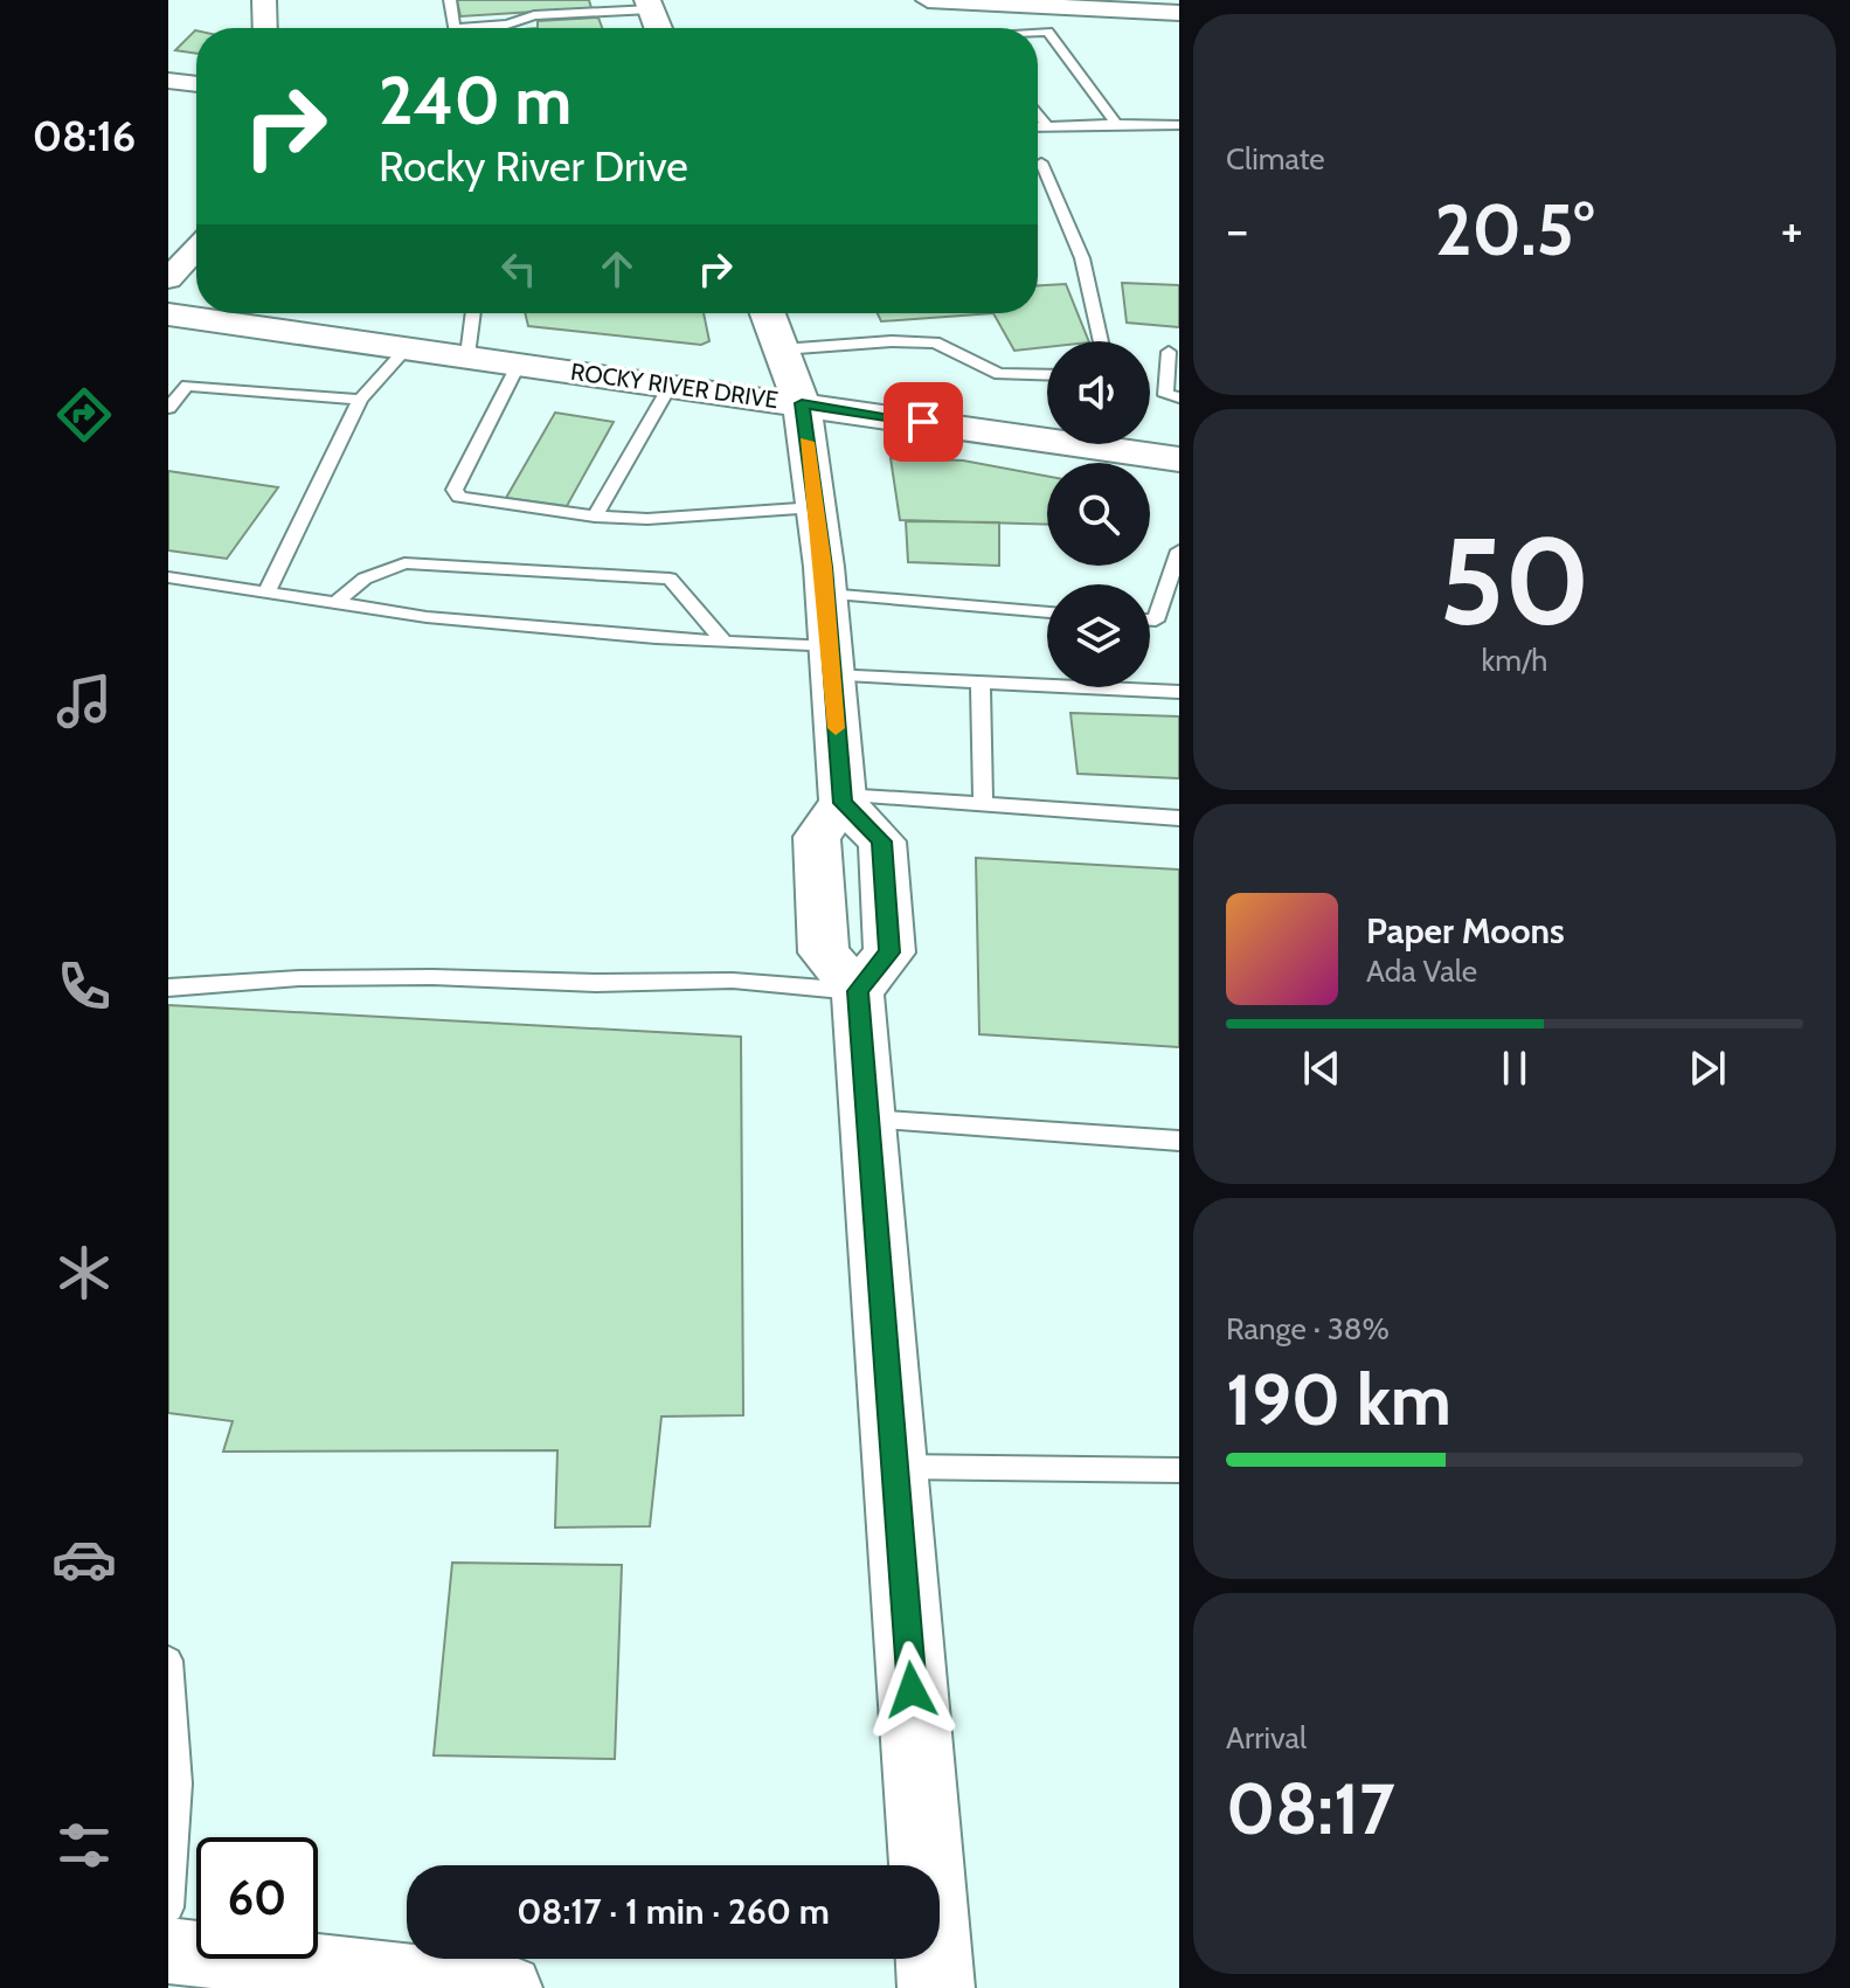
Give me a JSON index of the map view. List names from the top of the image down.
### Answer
{
  "streets": {
    "main road": ["ROCKY RIVER DRIVE"]
  },
  "page": {
    "tabs": "08:16",
    "tile": [
      "Climate",
      ["50", "km/h"],
      ["Range · 38%", "190 km"],
      ["Arrival", "08:17"]
    ],
    "turn": ["240 m", "Rocky River Drive"],
    "heat": ["−", "20.5°", "+"],
    "song": ["Paper Moons", "Ada Vale"],
    "limit": "60",
    "trip": "08:17 · 1 min · 260 m"
  }
}
